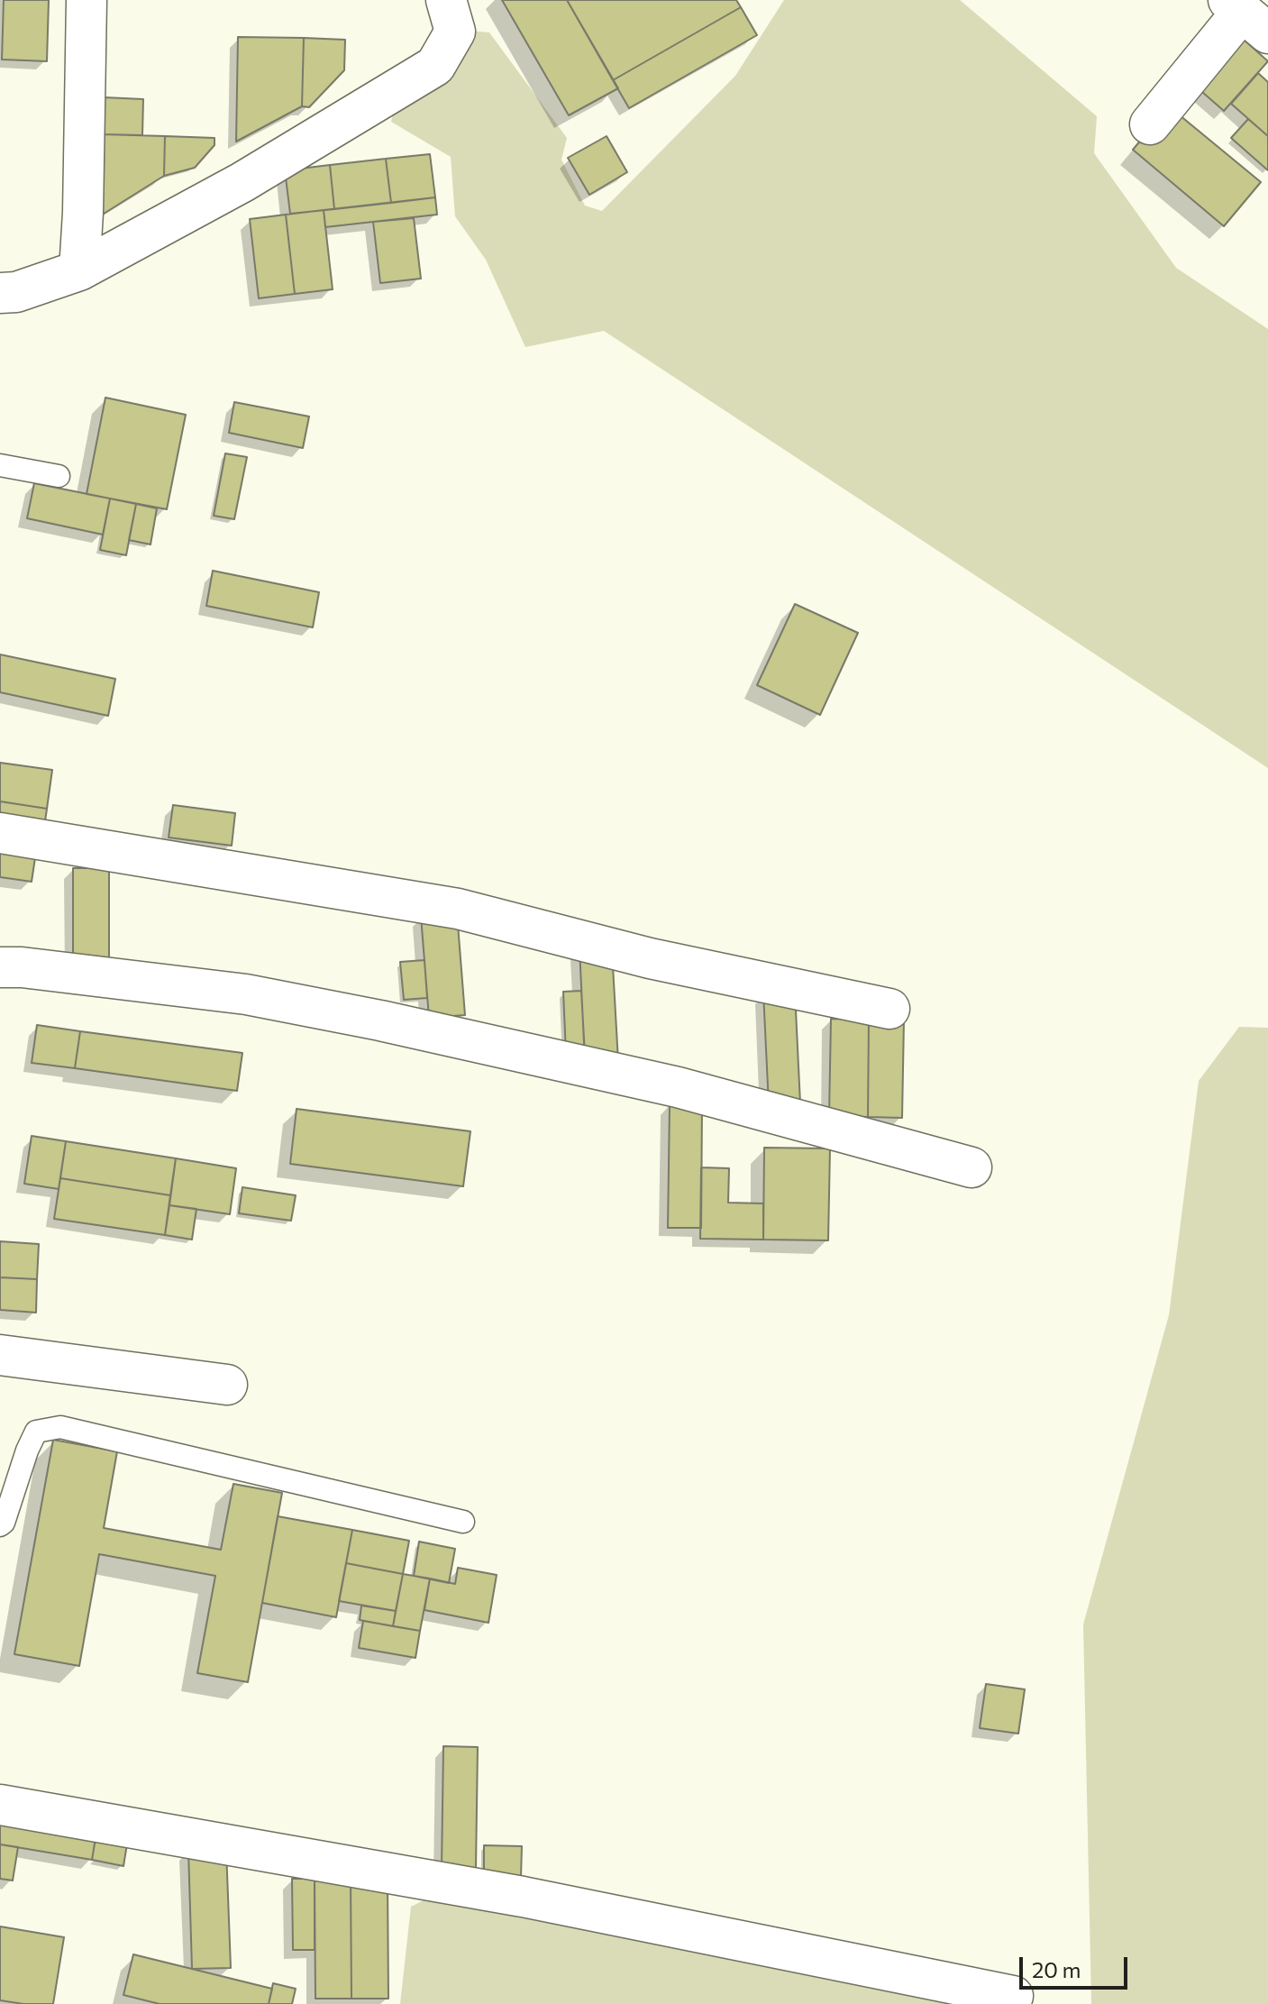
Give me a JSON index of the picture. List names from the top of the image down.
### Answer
{
  "scale_bar": "20 m"
}
